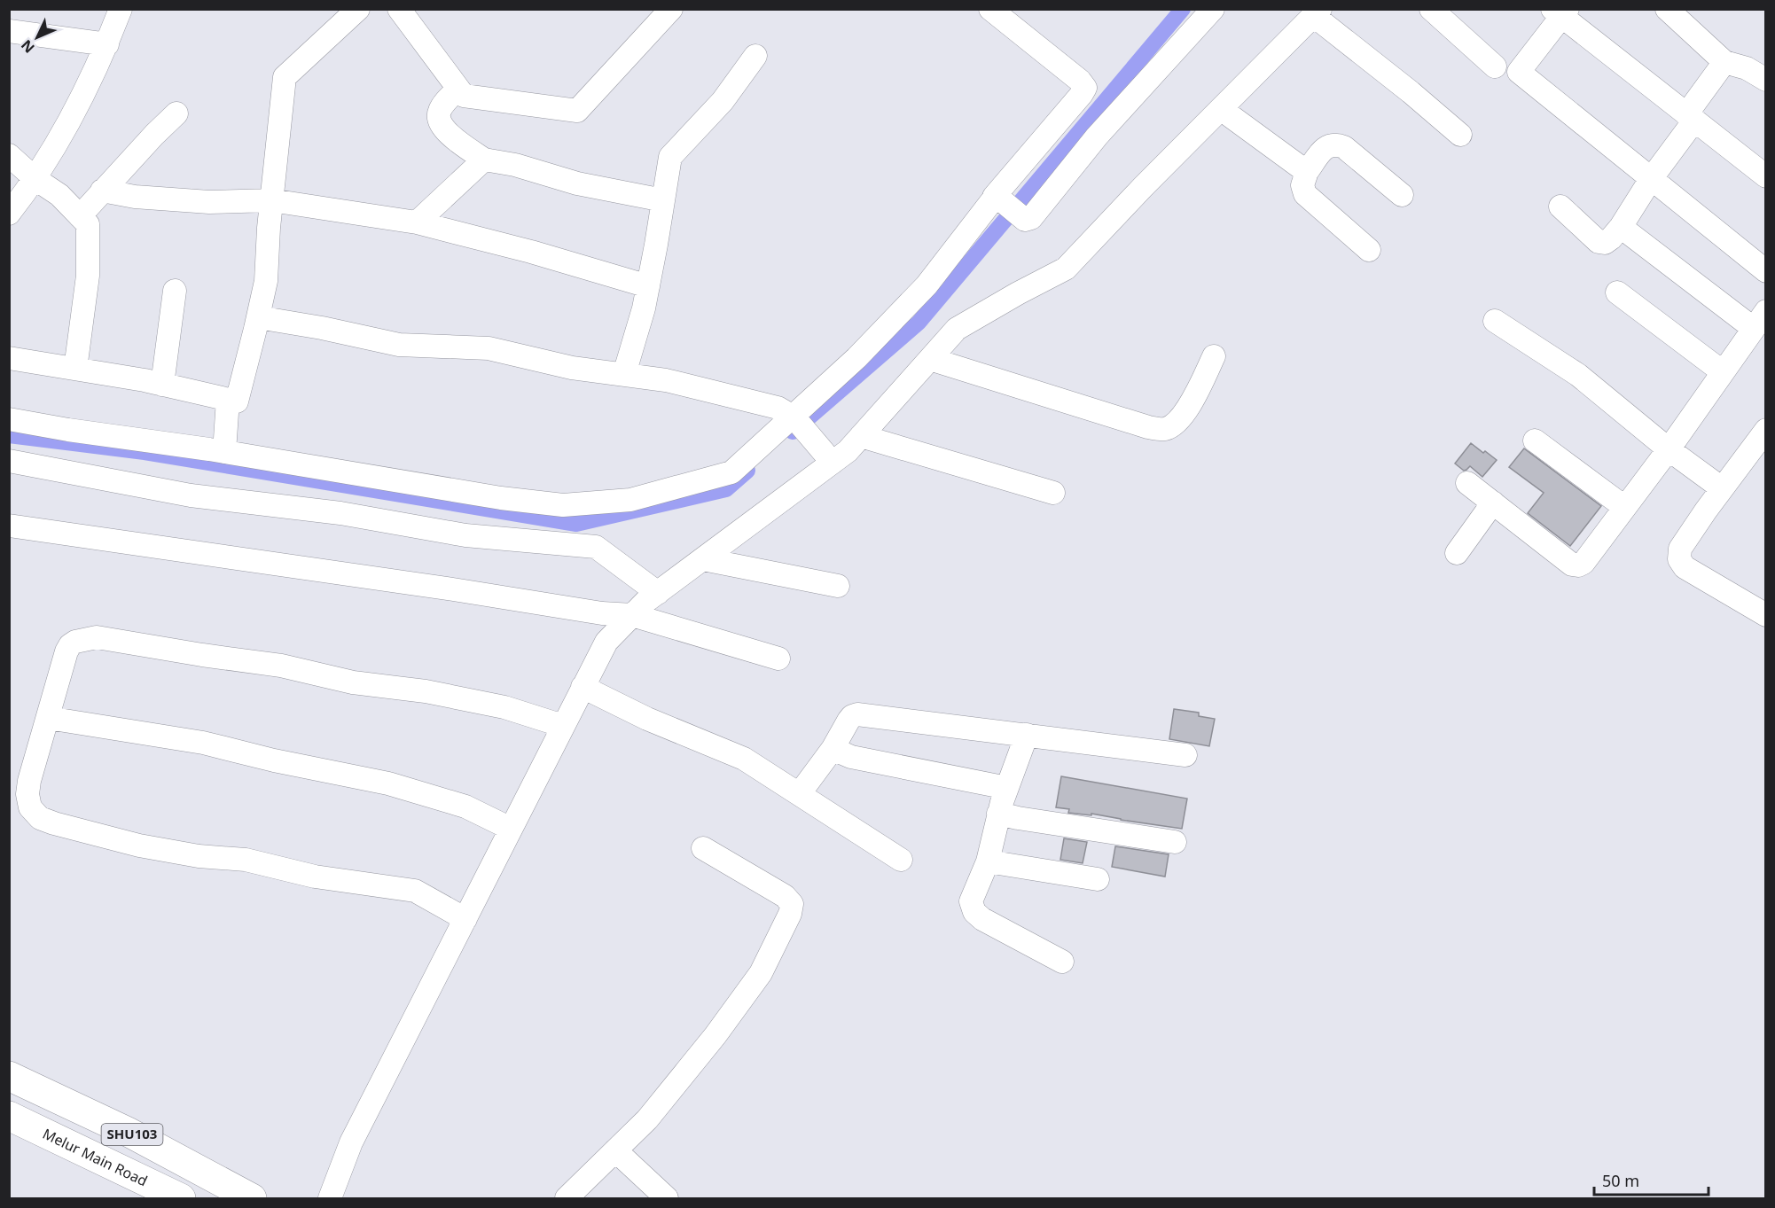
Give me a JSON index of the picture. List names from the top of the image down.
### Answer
{
  "streets": {
    "main road": ["SHU103", "Melur Main Road"]
  },
  "scale_bar": "50 m",
  "north": "bottom left"
}
